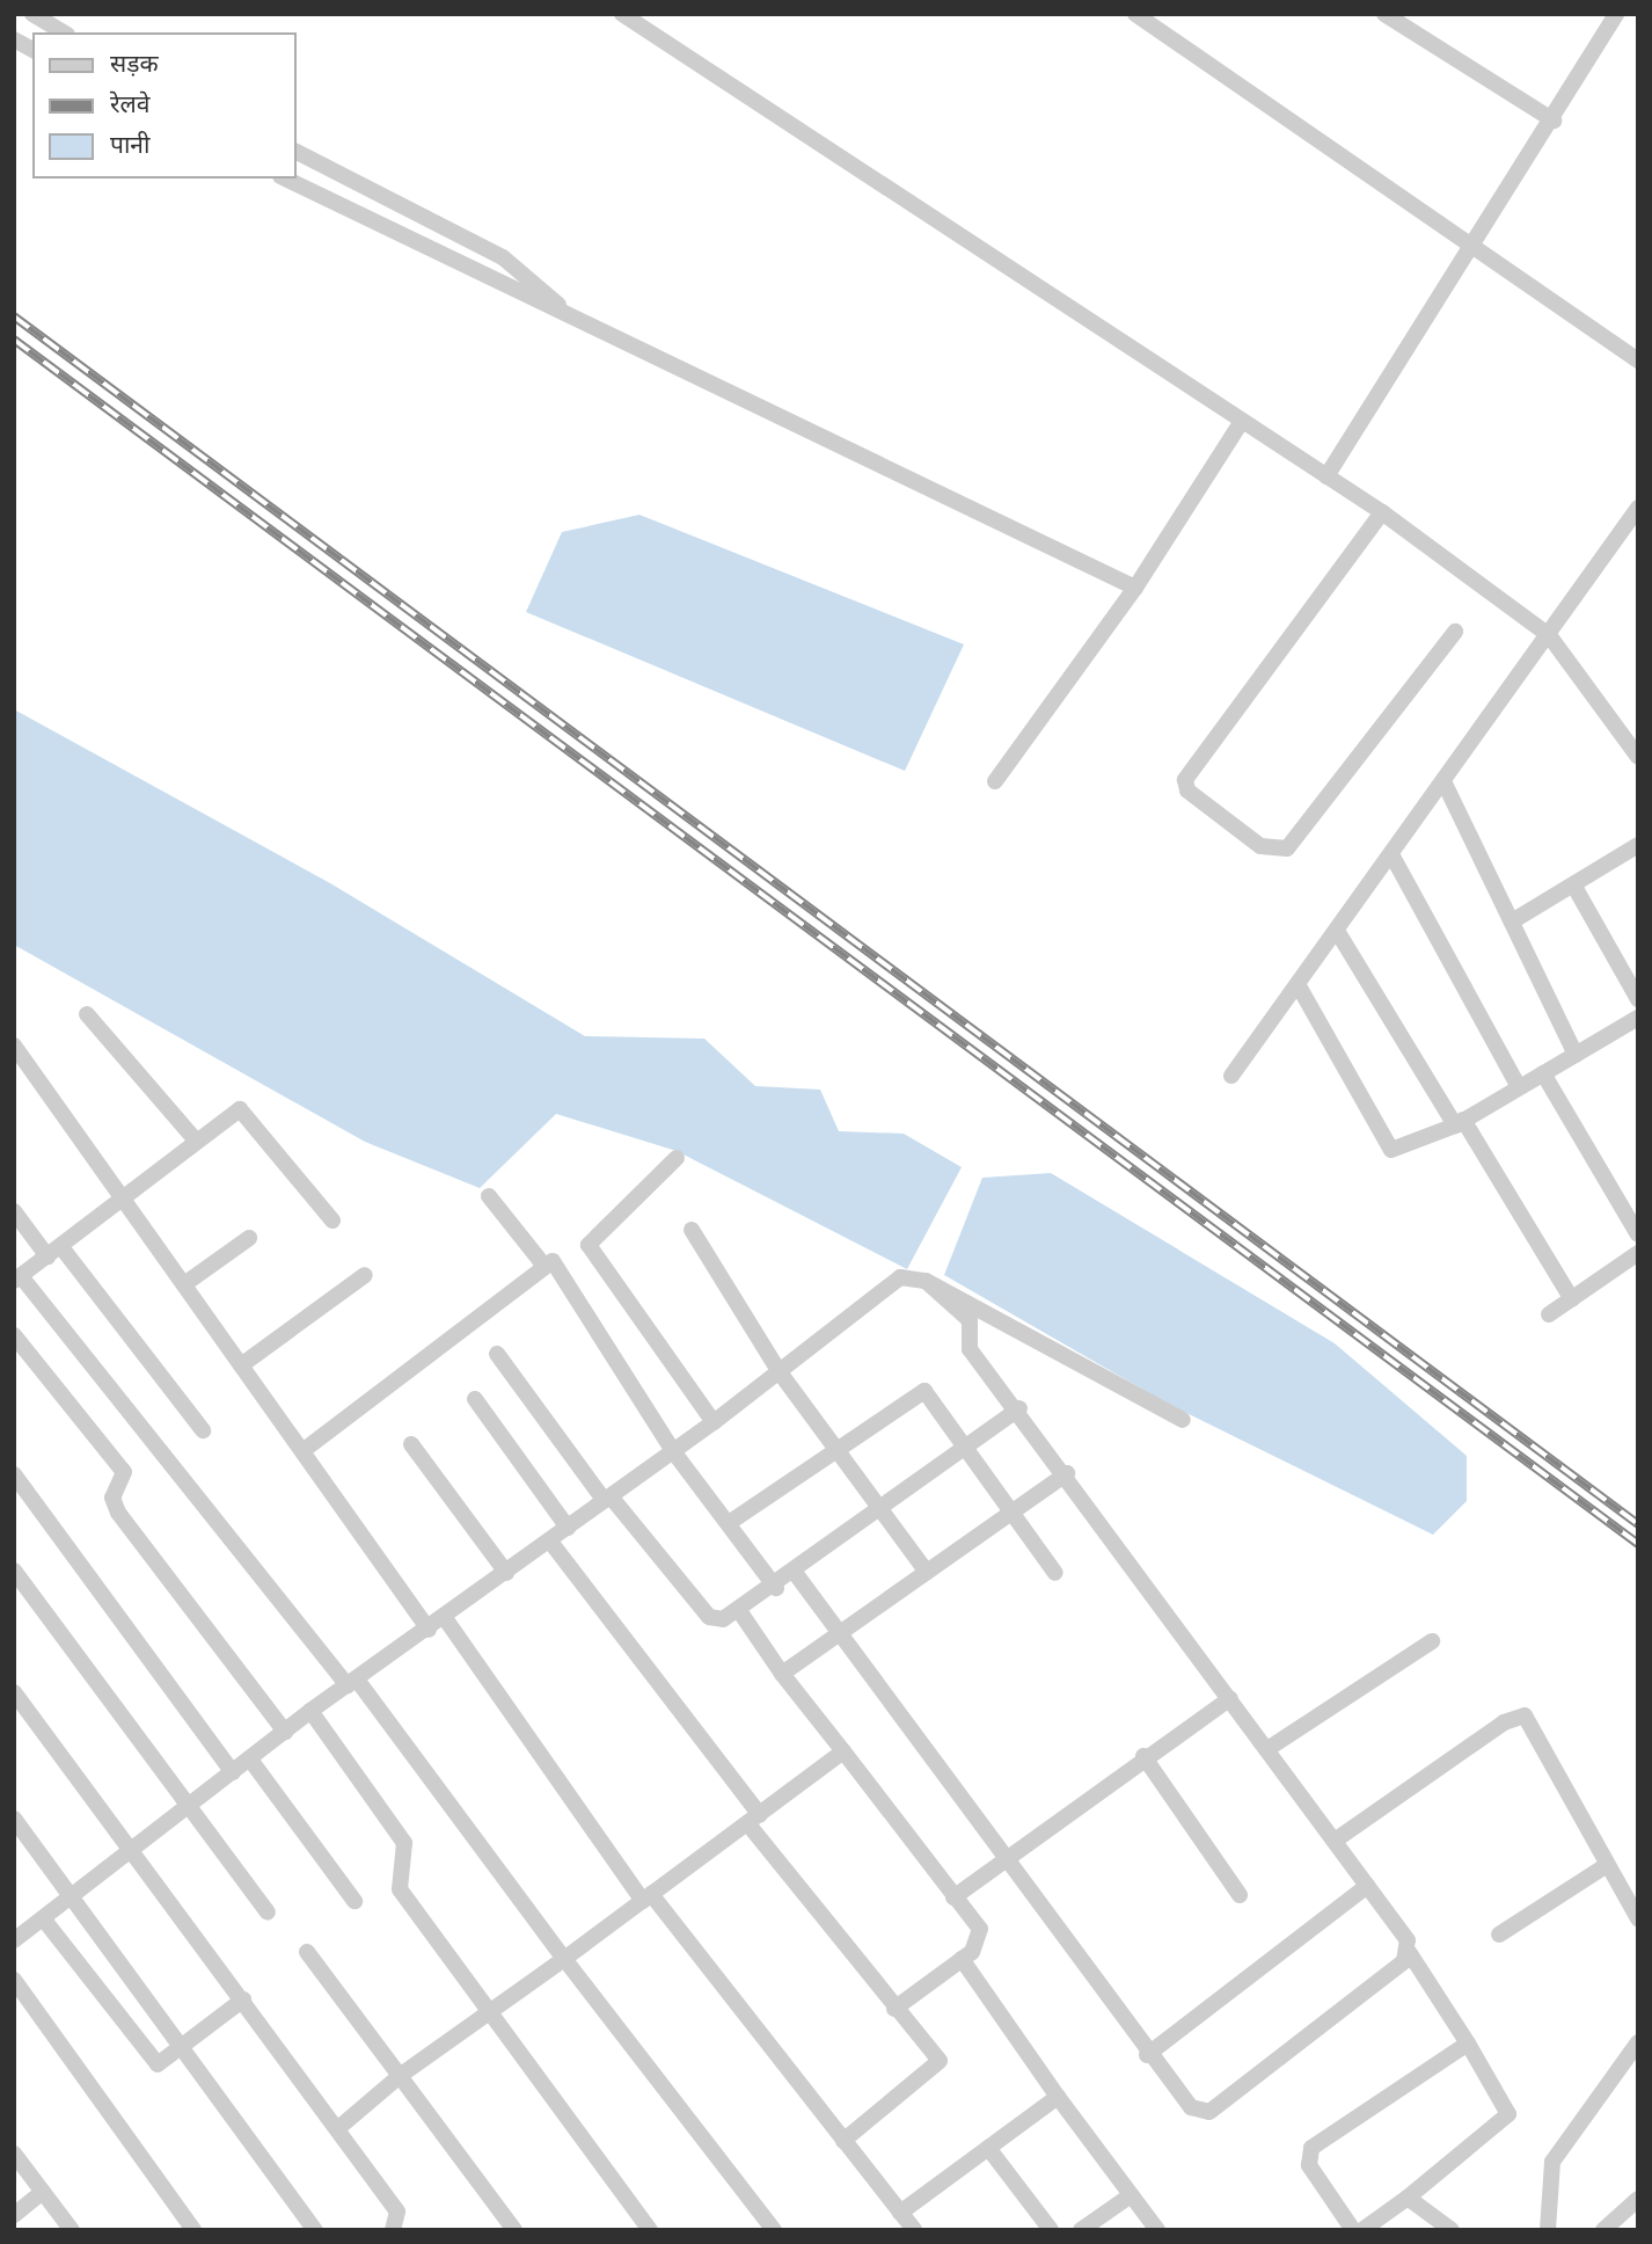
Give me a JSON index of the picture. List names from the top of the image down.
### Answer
{
  "legend": ["सड़क", "रेलवे", "पानी"]
}
